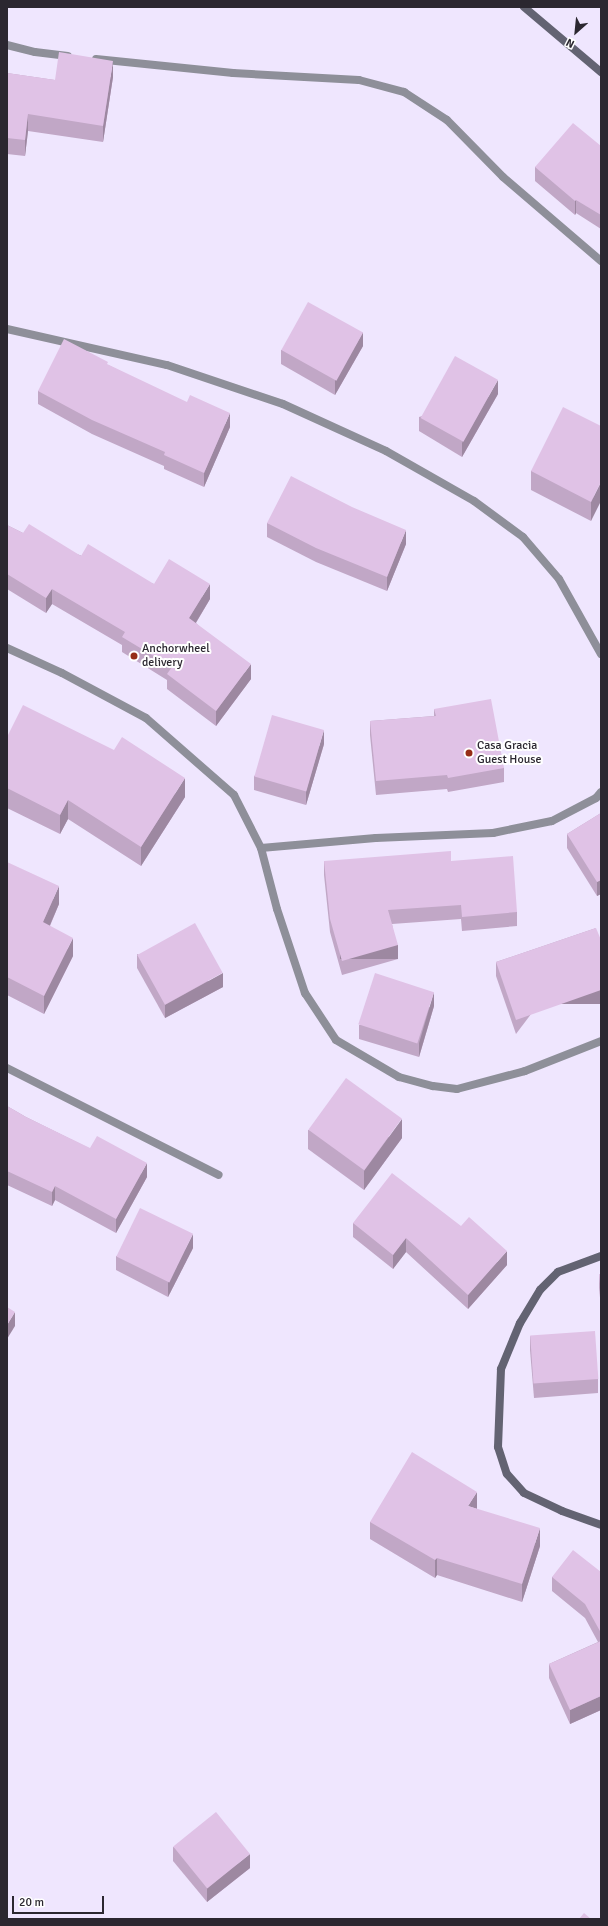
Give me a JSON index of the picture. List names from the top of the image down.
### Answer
{
  "places": ["Anchorwheel delivery", "Casa Gracia Guest House"],
  "scale_bar": "20 m",
  "north": "bottom left"
}
